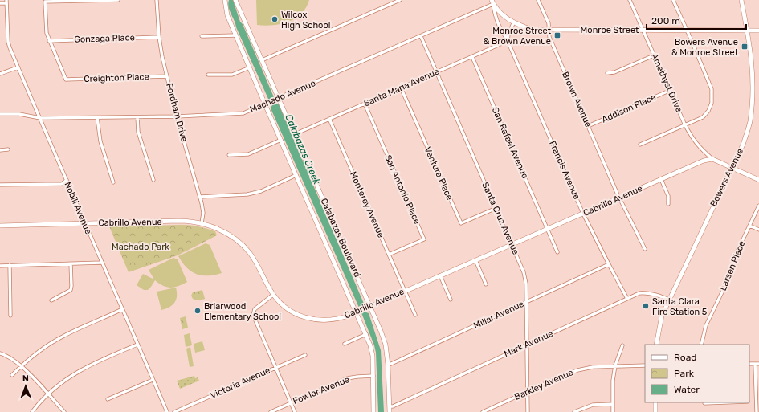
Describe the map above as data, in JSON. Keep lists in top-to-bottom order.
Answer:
{
  "streets": {
    "street": [
      "Monroe Street",
      "Gonzaga Place",
      "Creighton Place",
      "Amethyst Drive",
      "Santa Maria Avenue",
      "Machado Avenue",
      "Brown Avenue",
      "Addison Place",
      "Fordham Drive",
      "San Rafael Avenue",
      "Francis Avenue",
      "Ventura Place",
      "Bowers Avenue",
      "San Antonio Place",
      "Cabrillo Avenue",
      "Monterey Avenue",
      "Nobili Avenue",
      "Santa Cruz Avenue",
      "Calabazas Boulevard",
      "Larsen Place",
      "Millar Avenue",
      "Mark Avenue",
      "Victoria Avenue",
      "Barkley Avenue",
      "Fowler Avenue"
    ]
  },
  "crossings": [
    ["Monroe Street", "Amethyst Drive"],
    ["Monroe Street", "Machado Avenue"],
    ["Monroe Street", "Brown Avenue"],
    ["Monroe Street", "Francis Avenue"],
    ["Monroe Street", "Bowers Avenue"],
    ["Gonzaga Place", "Creighton Place"],
    ["Gonzaga Place", "Fordham Drive"],
    ["Creighton Place", "Fordham Drive"],
    ["Amethyst Drive", "Addison Place"],
    ["Amethyst Drive", "Cabrillo Avenue"],
    ["Santa Maria Avenue", "San Rafael Avenue"],
    ["Santa Maria Avenue", "Francis Avenue"],
    ["Santa Maria Avenue", "Ventura Place"],
    ["Santa Maria Avenue", "San Antonio Place"],
    ["Santa Maria Avenue", "Monterey Avenue"],
    ["Santa Maria Avenue", "Santa Cruz Avenue"],
    ["Santa Maria Avenue", "Calabazas Boulevard"],
    ["Machado Avenue", "Fordham Drive"],
    ["Machado Avenue", "Francis Avenue"],
    ["Machado Avenue", "Nobili Avenue"],
    ["Machado Avenue", "Santa Cruz Avenue"],
    ["Machado Avenue", "Calabazas Boulevard"],
    ["Brown Avenue", "Addison Place"],
    ["Brown Avenue", "Cabrillo Avenue"],
    ["Fordham Drive", "Cabrillo Avenue"],
    ["San Rafael Avenue", "Cabrillo Avenue"],
    ["Francis Avenue", "Cabrillo Avenue"],
    ["Francis Avenue", "Millar Avenue"],
    ["Francis Avenue", "Mark Avenue"],
    ["Ventura Place", "Santa Cruz Avenue"],
    ["Bowers Avenue", "Mark Avenue"],
    ["San Antonio Place", "Monterey Avenue"],
    ["Cabrillo Avenue", "Monterey Avenue"],
    ["Cabrillo Avenue", "Nobili Avenue"],
    ["Cabrillo Avenue", "Santa Cruz Avenue"],
    ["Cabrillo Avenue", "Calabazas Boulevard"],
    ["Santa Cruz Avenue", "Millar Avenue"],
    ["Santa Cruz Avenue", "Mark Avenue"],
    ["Santa Cruz Avenue", "Barkley Avenue"],
    ["Calabazas Boulevard", "Millar Avenue"],
    ["Calabazas Boulevard", "Mark Avenue"],
    ["Calabazas Boulevard", "Fowler Avenue"]
  ],
  "water": ["Calabazas Creek"],
  "parks": ["Machado Park"],
  "places": {
    "other": ["Wilcox High School", "Santa Clara Fire Station 5", "Briarwood Elementary School"],
    "transit": ["Monroe Street & Brown Avenue", "Bowers Avenue & Monroe Street"]
  },
  "legend": ["Road", "Park", "Water"],
  "scale_bar": "200 m",
  "north": "top"
}
